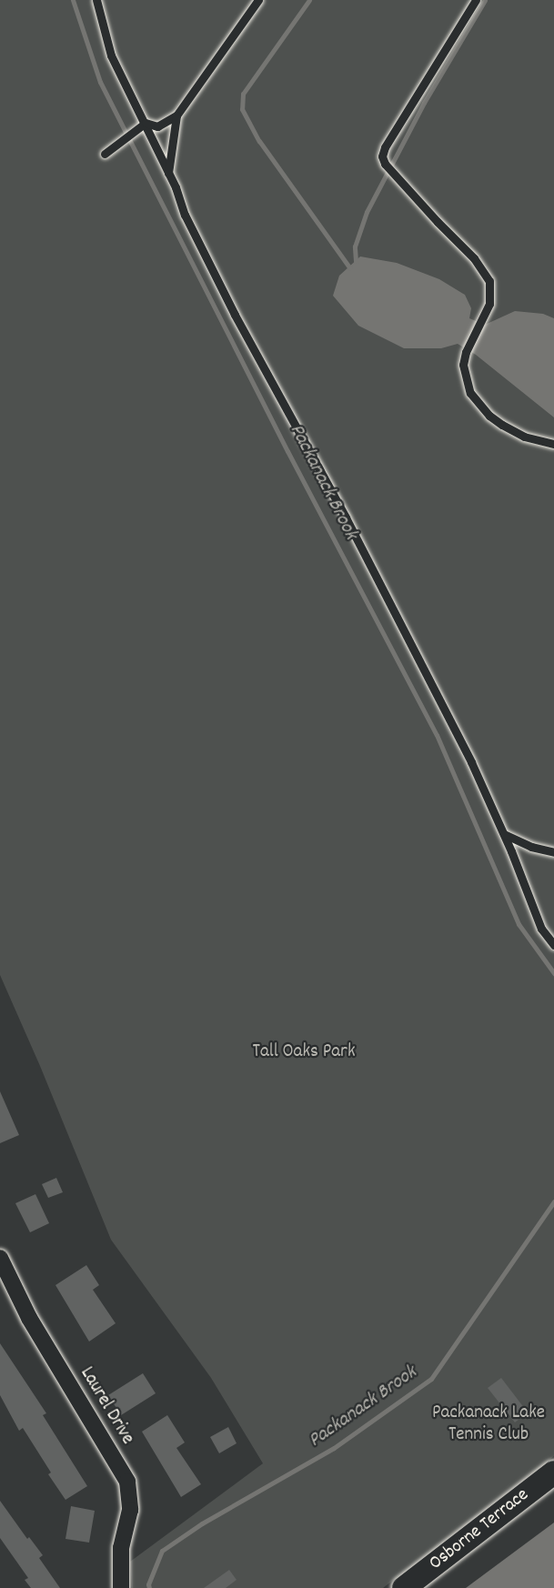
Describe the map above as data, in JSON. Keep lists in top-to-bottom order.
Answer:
{
  "streets": {
    "street": ["Laurel Drive", "Osborne Terrace"]
  },
  "water": ["Packanack Brook"],
  "parks": ["Tall Oaks Park", "Packanack Lake Tennis Club"]
}
